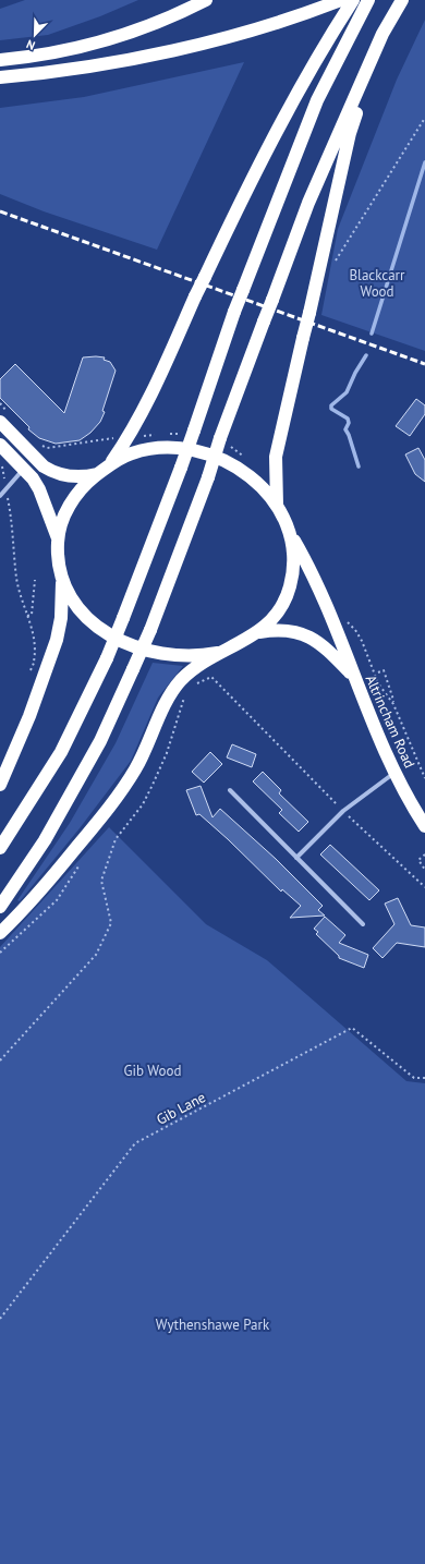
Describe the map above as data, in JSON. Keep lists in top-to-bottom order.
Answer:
{
  "streets": {
    "highway": ["Altrincham Road"],
    "path": ["Gib Lane"]
  },
  "parks": ["Blackcarr Wood", "Gib Wood", "Wythenshawe Park"],
  "north": "bottom left"
}
